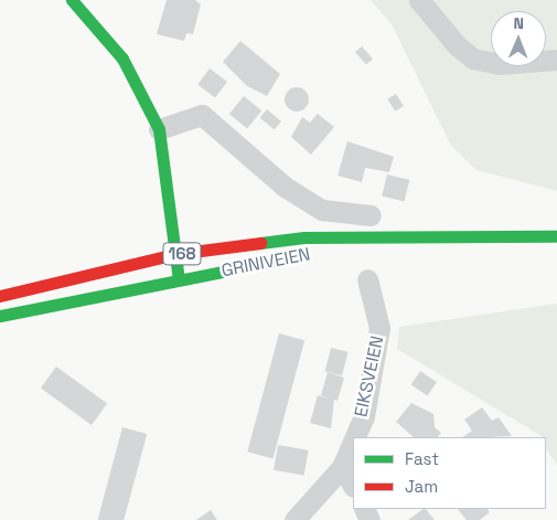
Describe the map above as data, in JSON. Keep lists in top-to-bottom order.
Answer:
{
  "streets": {
    "main road": ["168", "GRINIVEIEN"],
    "street": ["EIKSVEIEN"]
  },
  "legend": ["Fast", "Jam"],
  "north": "top"
}
